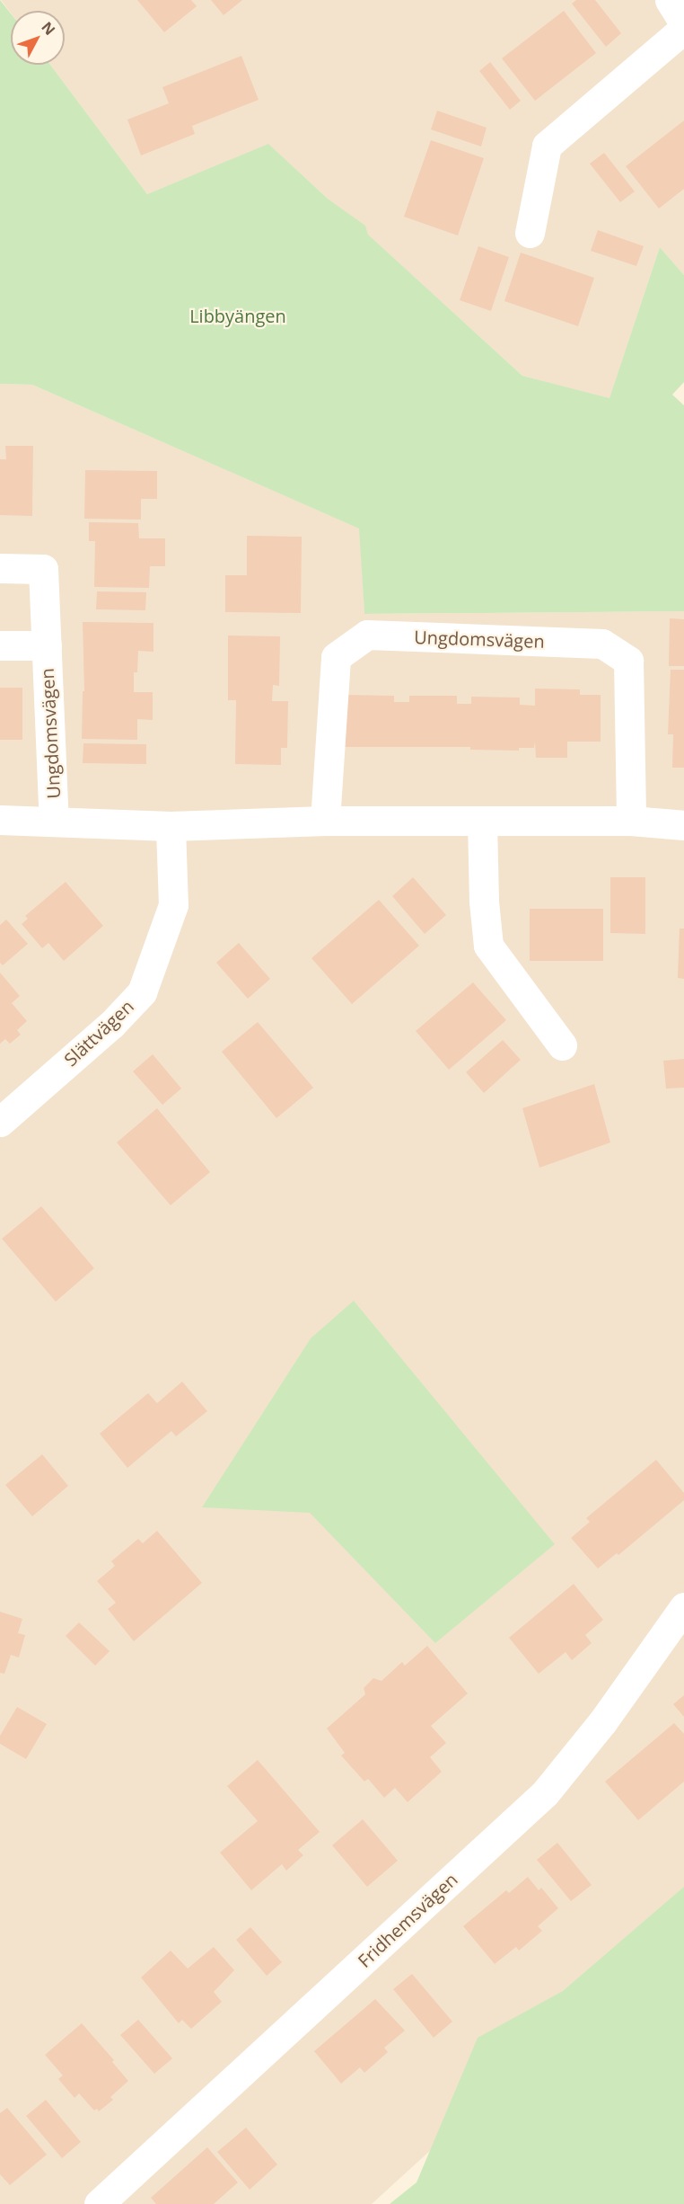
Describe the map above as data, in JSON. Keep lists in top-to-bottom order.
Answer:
{
  "streets": {
    "street": ["Ungdomsvägen", "Slättvägen", "Fridhemsvägen"]
  },
  "crossings": [
    ["Ungdomsvägen", "Slättvägen"]
  ],
  "parks": ["Libbyängen"],
  "north": "top right"
}
